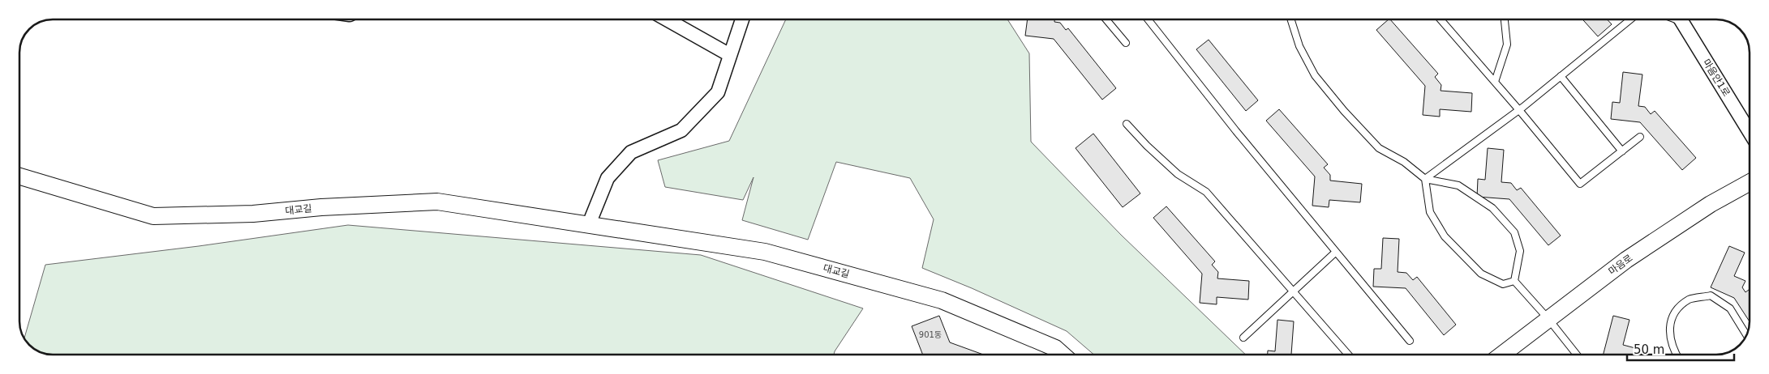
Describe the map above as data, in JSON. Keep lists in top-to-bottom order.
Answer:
{
  "streets": {
    "street": ["마음안1로", "대교길", "마음로"]
  },
  "house_numbers": ["901동"],
  "scale_bar": "50 m"
}
